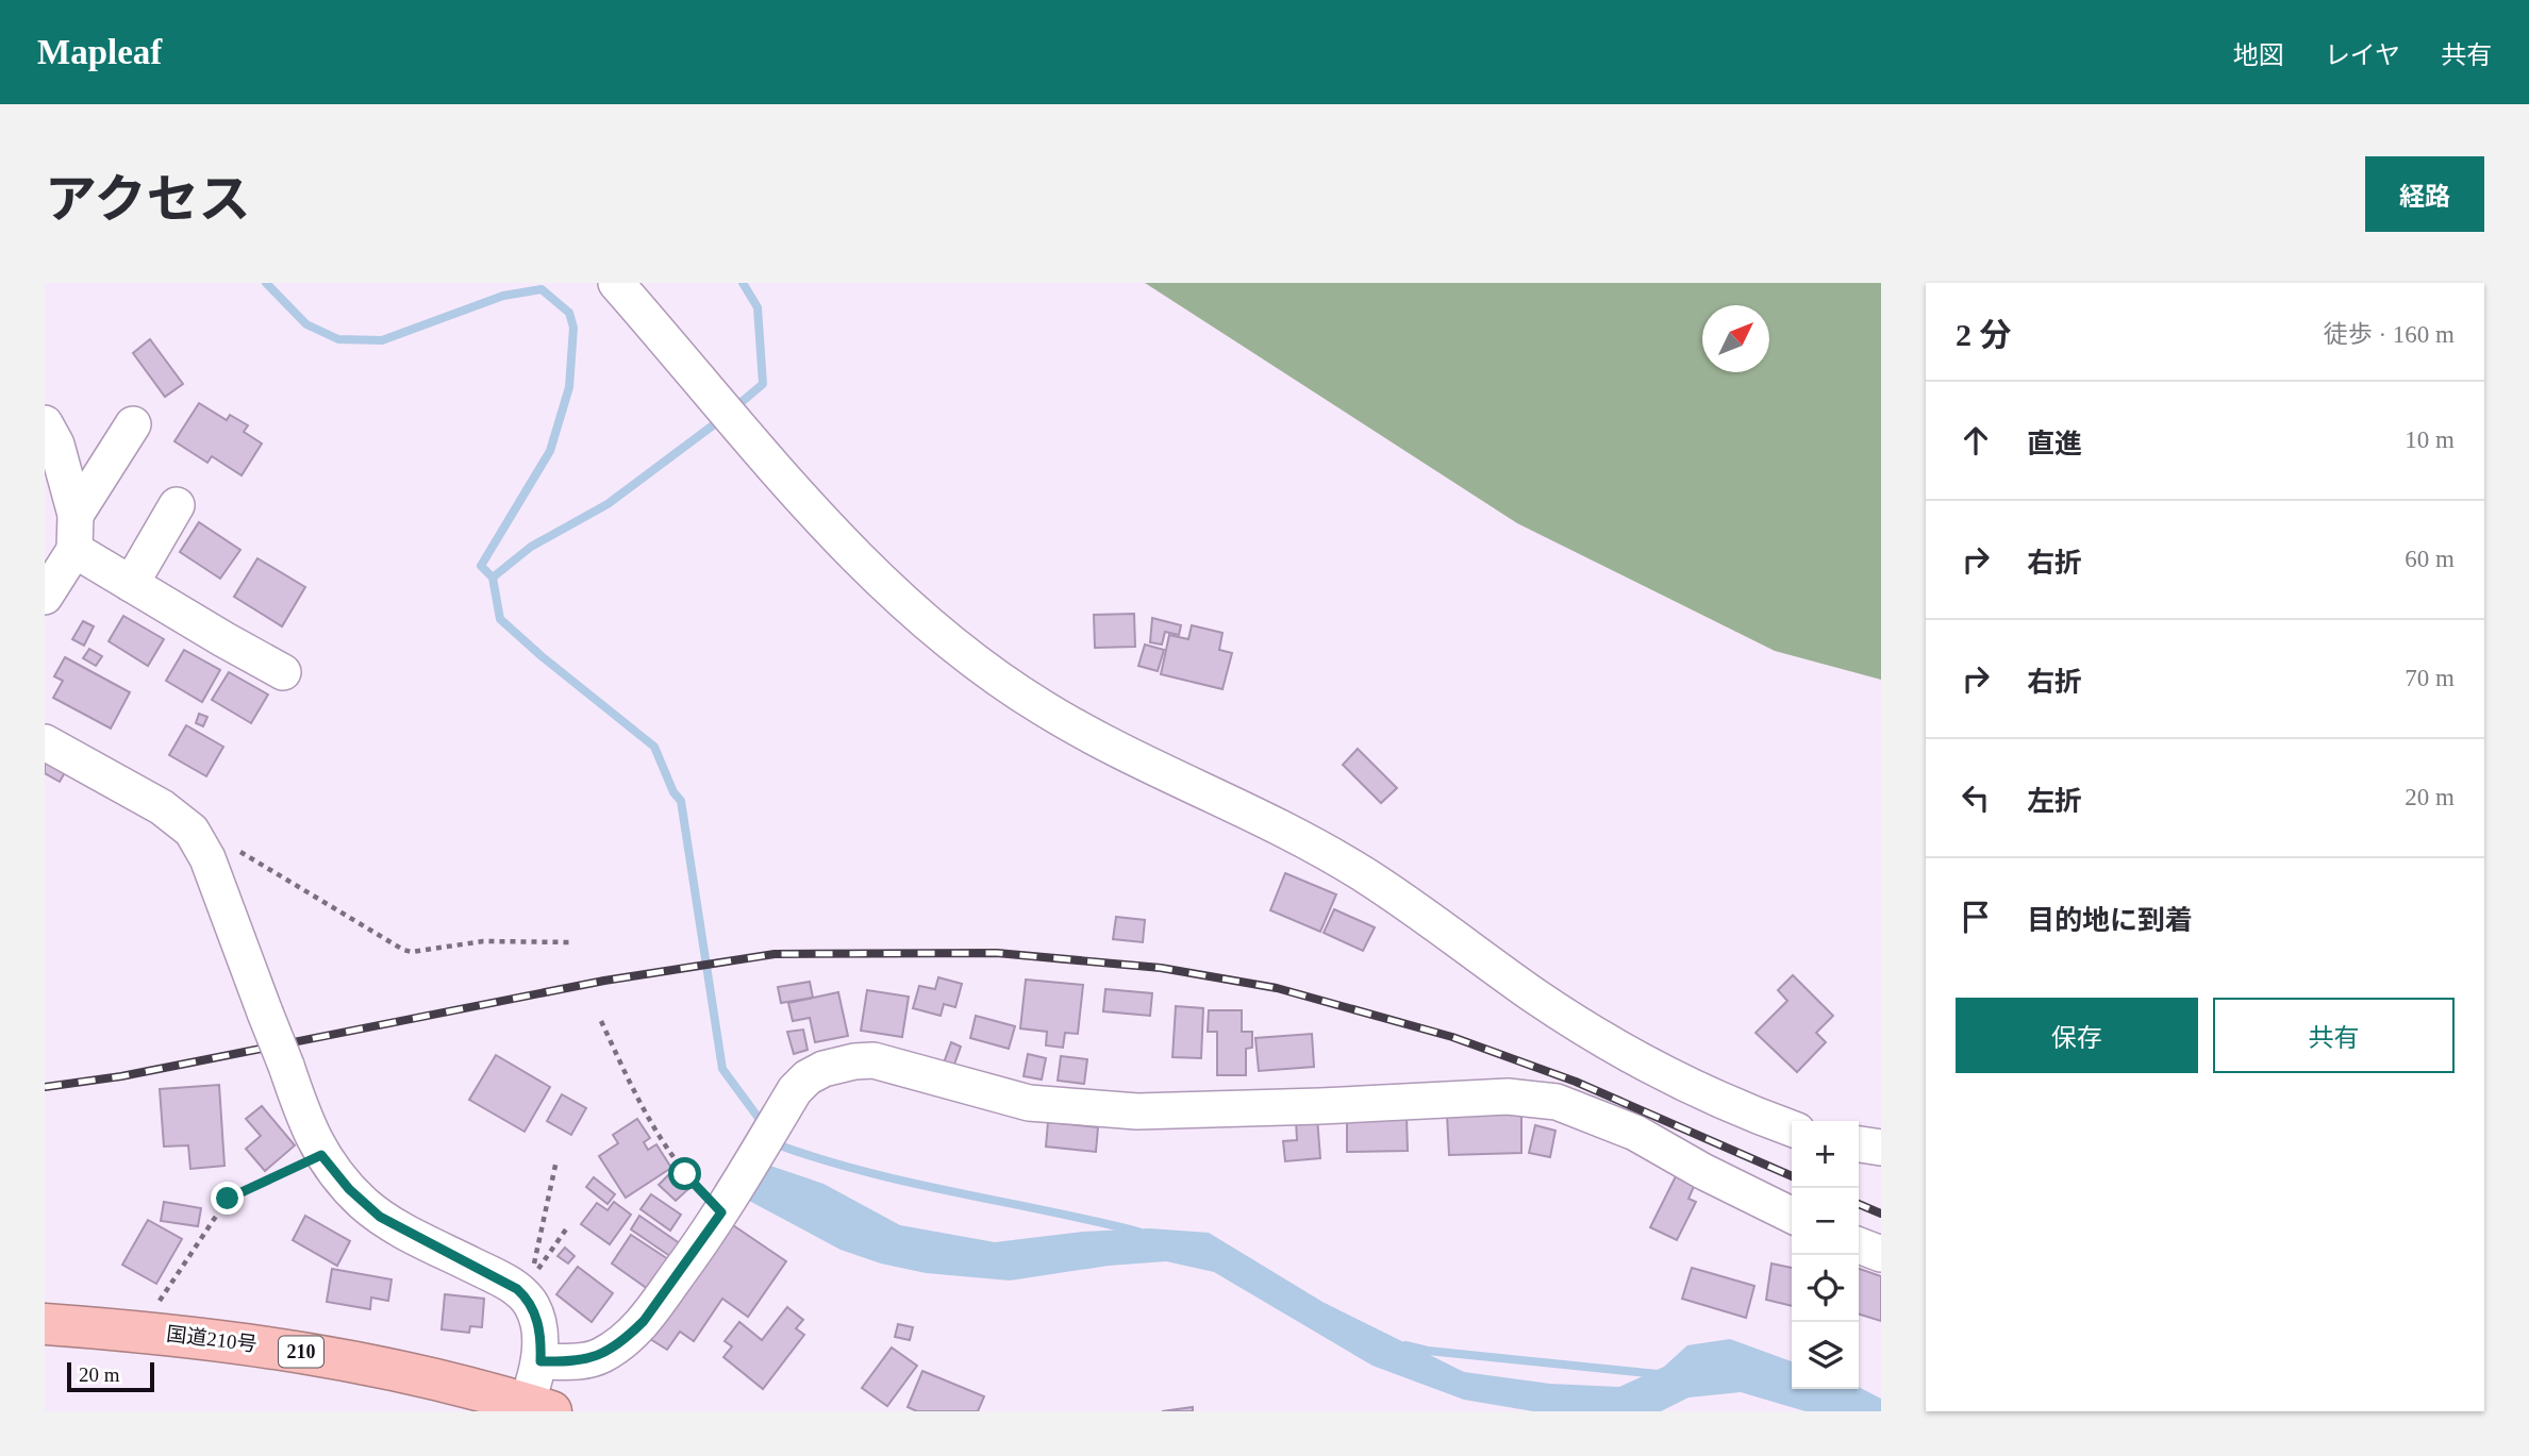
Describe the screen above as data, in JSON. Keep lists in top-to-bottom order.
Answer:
{
  "streets": {
    "highway": ["国道210号", "210"]
  },
  "scale_bar": "20 m",
  "north": "top right",
  "page": {
    "header": "Mapleaf",
    "nav": ["地図", "レイヤ", "共有"],
    "title": "アクセス",
    "buttons": [
      "経路",
      ["保存", "共有"]
    ],
    "heading": ["2 分", "徒歩 · 160 m"],
    "list": [
      ["直進", "10 m"],
      ["右折", "60 m"],
      ["右折", "70 m"],
      ["左折", "20 m"],
      "目的地に到着"
    ],
    "map_buttons": ["+", "−"],
    "scale": "20 m"
  }
}
